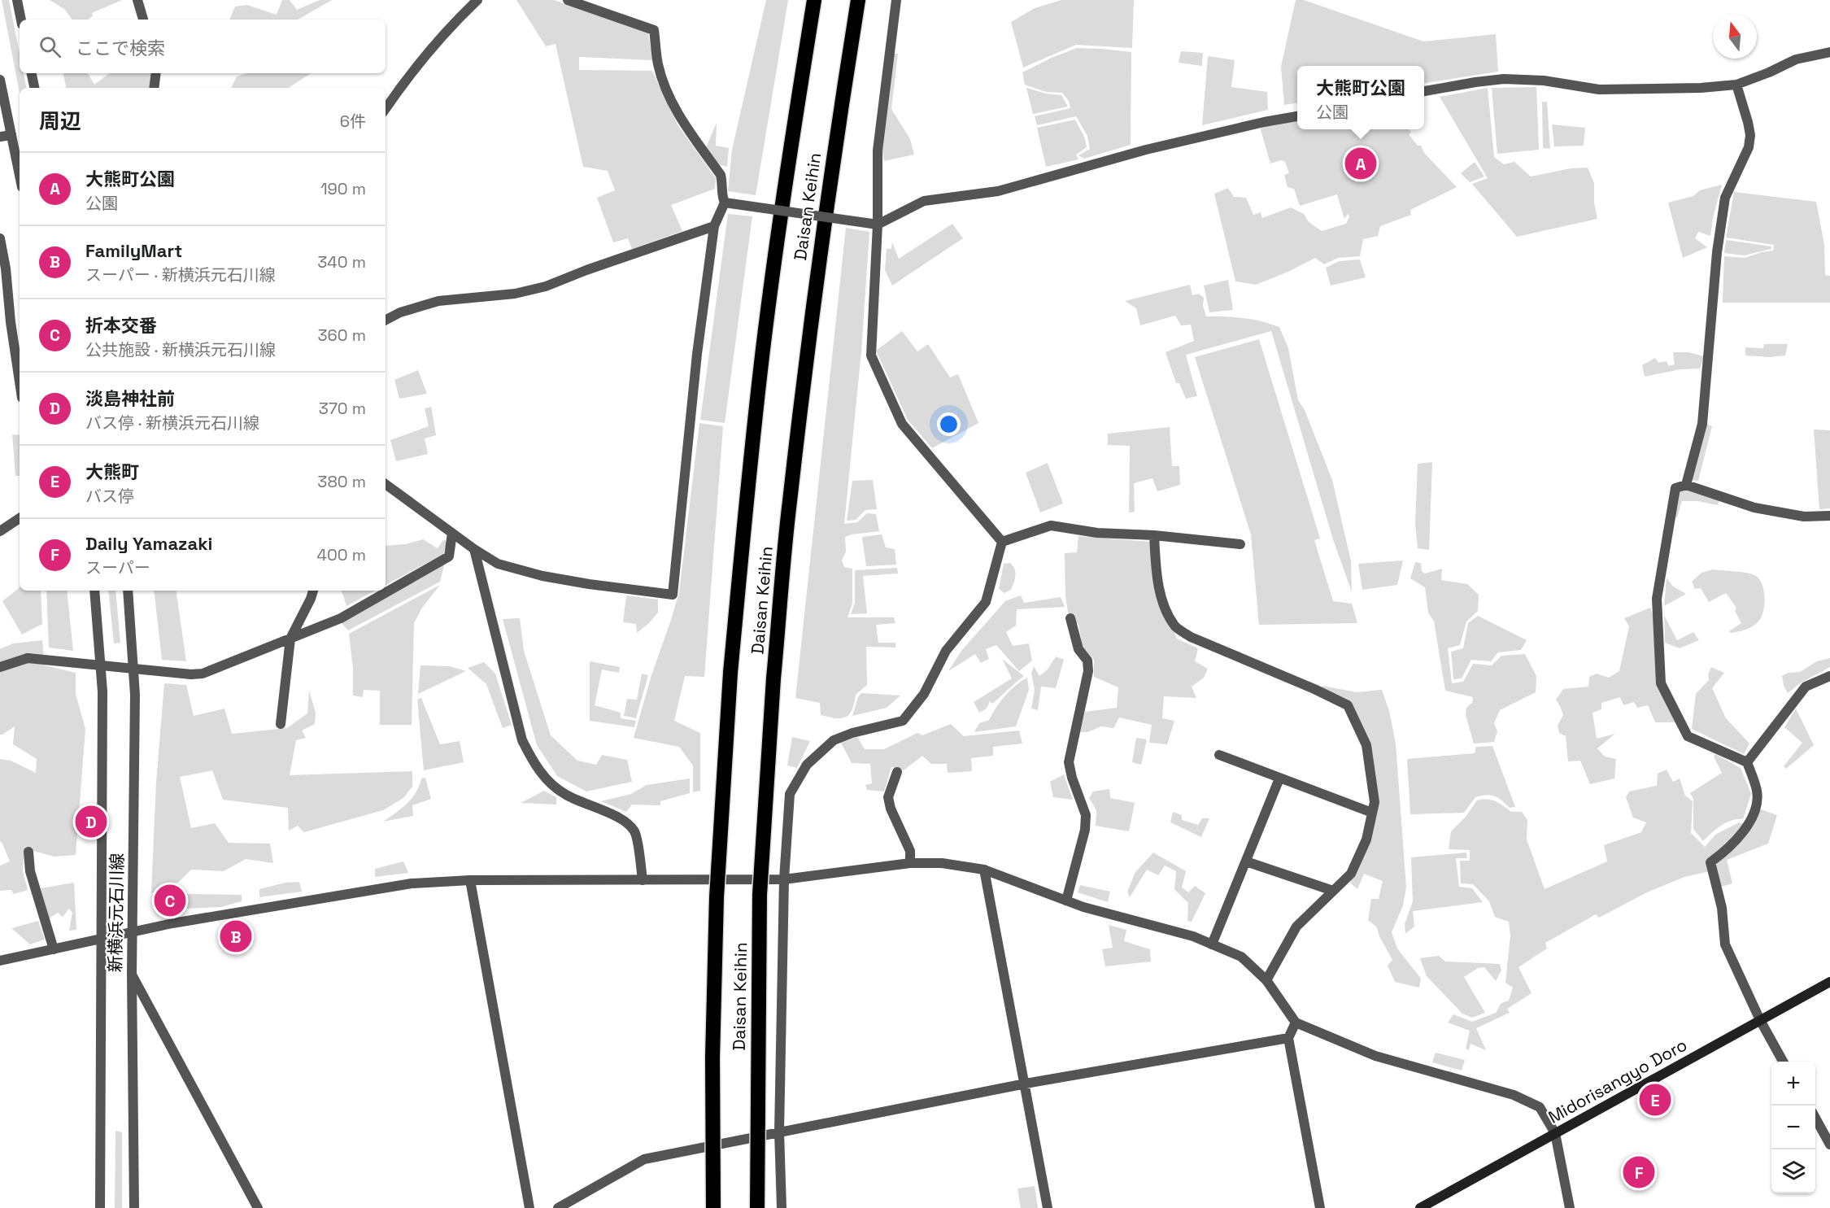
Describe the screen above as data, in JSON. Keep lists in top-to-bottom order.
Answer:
{
  "streets": {
    "highway": ["Daisan Keihin"],
    "main road": ["Midorisangyo Doro"],
    "street": ["新横浜元石川線"]
  },
  "north": "top",
  "page": {
    "search": "ここで検索",
    "popup": ["大熊町公園", "公園"],
    "heading": ["周辺", "6件"],
    "pins": [
      "A",
      "D",
      "C",
      "B",
      "E",
      "F"
    ],
    "list": [
      {
        "mark": "A",
        "name": "大熊町公園",
        "note": "公園",
        "value": "190 m"
      },
      {
        "mark": "B",
        "name": "FamilyMart",
        "note": "スーパー · 新横浜元石川線",
        "value": "340 m"
      },
      {
        "mark": "C",
        "name": "折本交番",
        "note": "公共施設 · 新横浜元石川線",
        "value": "360 m"
      },
      {
        "mark": "D",
        "name": "淡島神社前",
        "note": "バス停 · 新横浜元石川線",
        "value": "370 m"
      },
      {
        "mark": "E",
        "name": "大熊町",
        "note": "バス停",
        "value": "380 m"
      },
      {
        "mark": "F",
        "name": "Daily Yamazaki",
        "note": "スーパー",
        "value": "400 m"
      }
    ],
    "map_buttons": ["+", "−"]
  }
}
